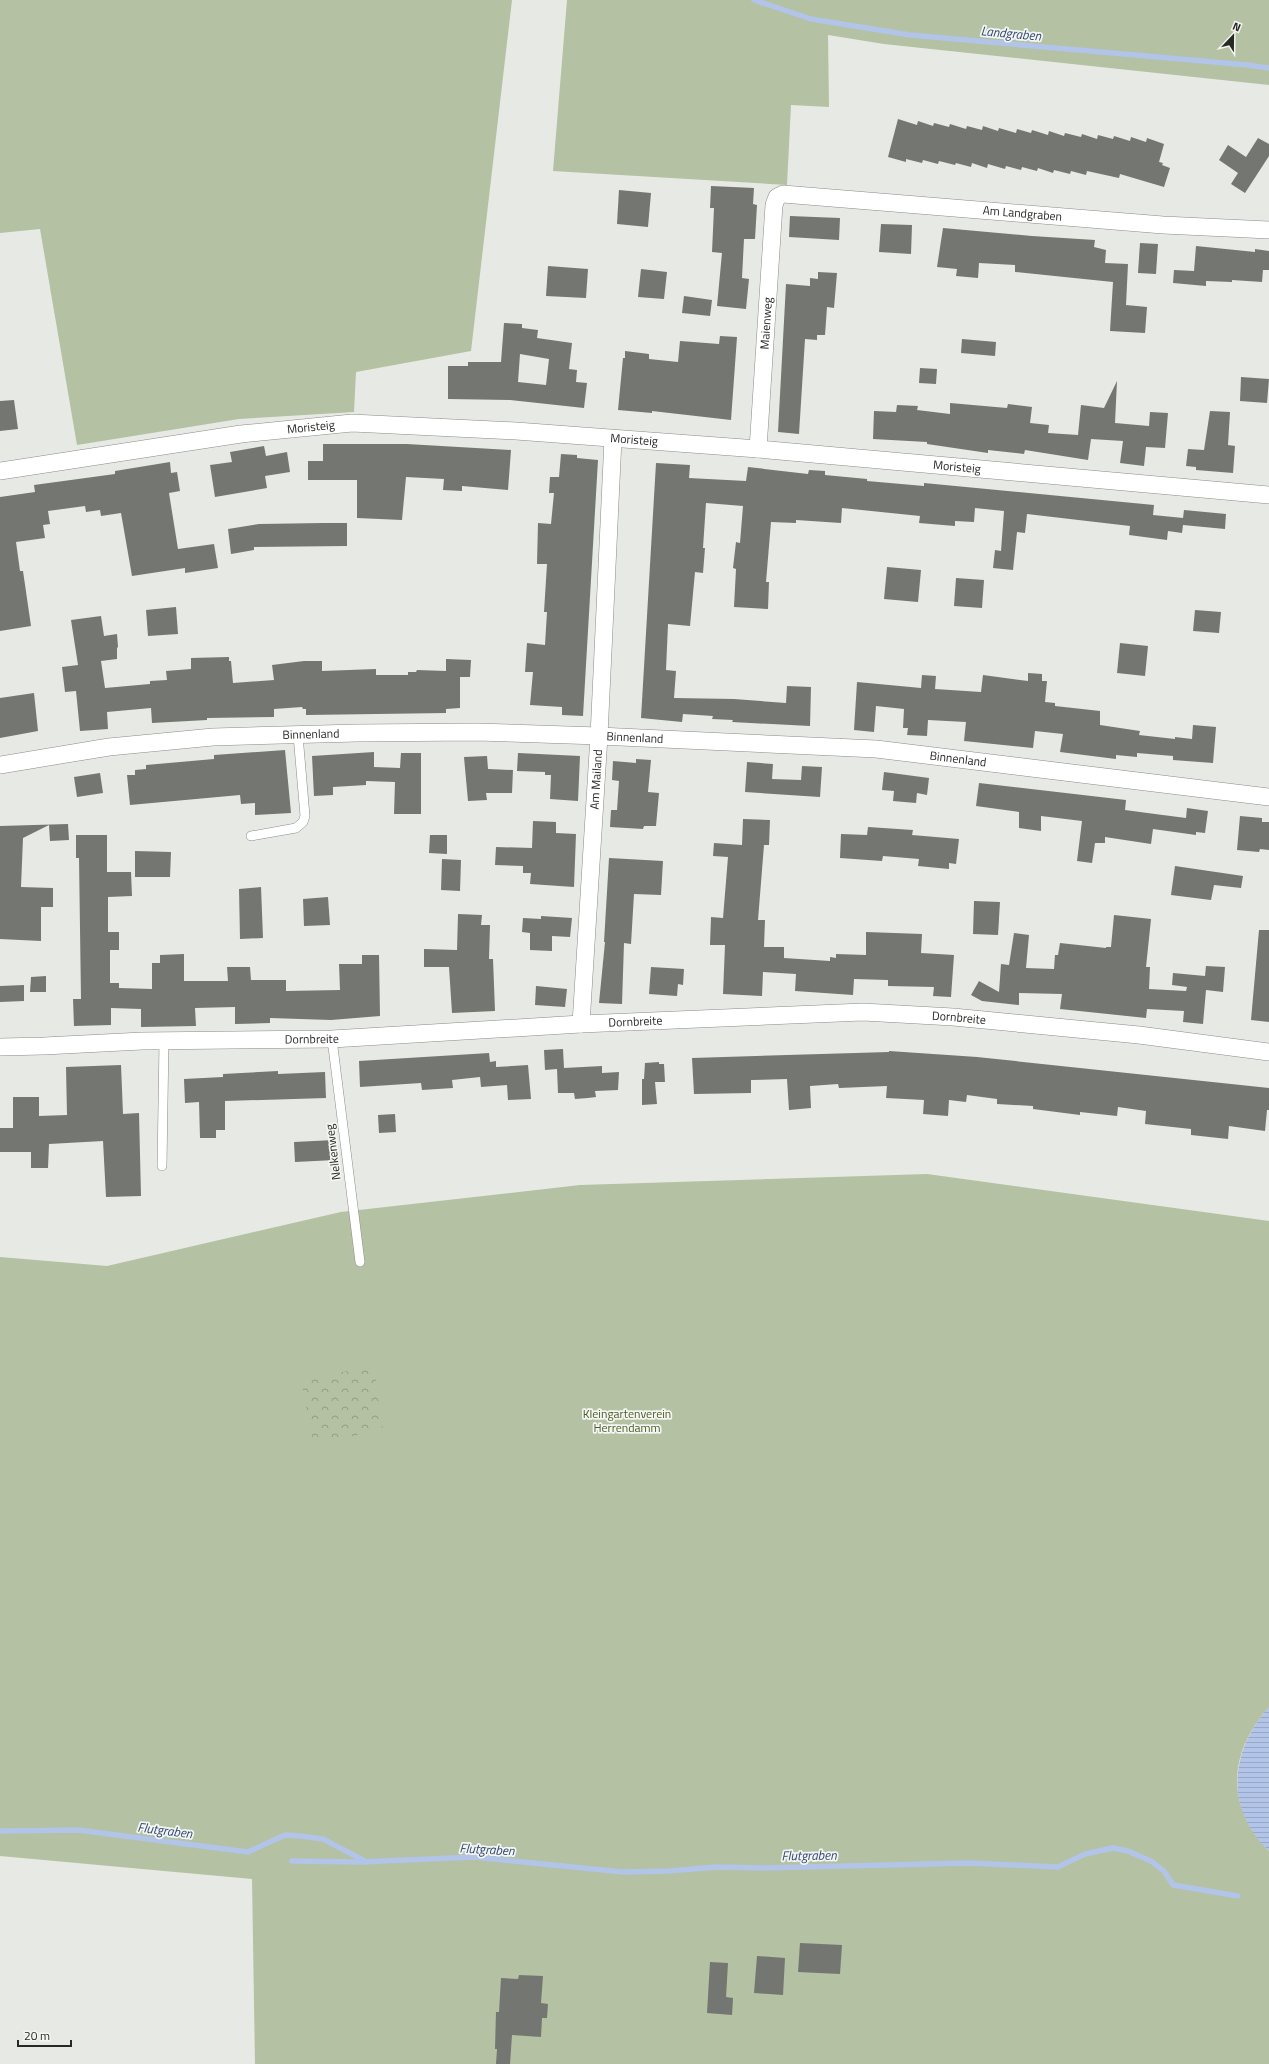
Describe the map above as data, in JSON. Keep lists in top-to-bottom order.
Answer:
{
  "streets": {
    "street": [
      "Am Landgraben",
      "Maienweg",
      "Moristeig",
      "Binnenland",
      "Am Mailand",
      "Dornbreite"
    ],
    "lane": ["Nelkenweg"]
  },
  "crossings": [
    ["Am Landgraben", "Maienweg"],
    ["Maienweg", "Moristeig"],
    ["Moristeig", "Am Mailand"],
    ["Binnenland", "Am Mailand"],
    ["Am Mailand", "Dornbreite"],
    ["Dornbreite", "Nelkenweg"]
  ],
  "water": ["Landgraben", "Flutgraben"],
  "parks": ["Kleingartenverein Herrendamm"],
  "scale_bar": "20 m",
  "north": "top"
}
